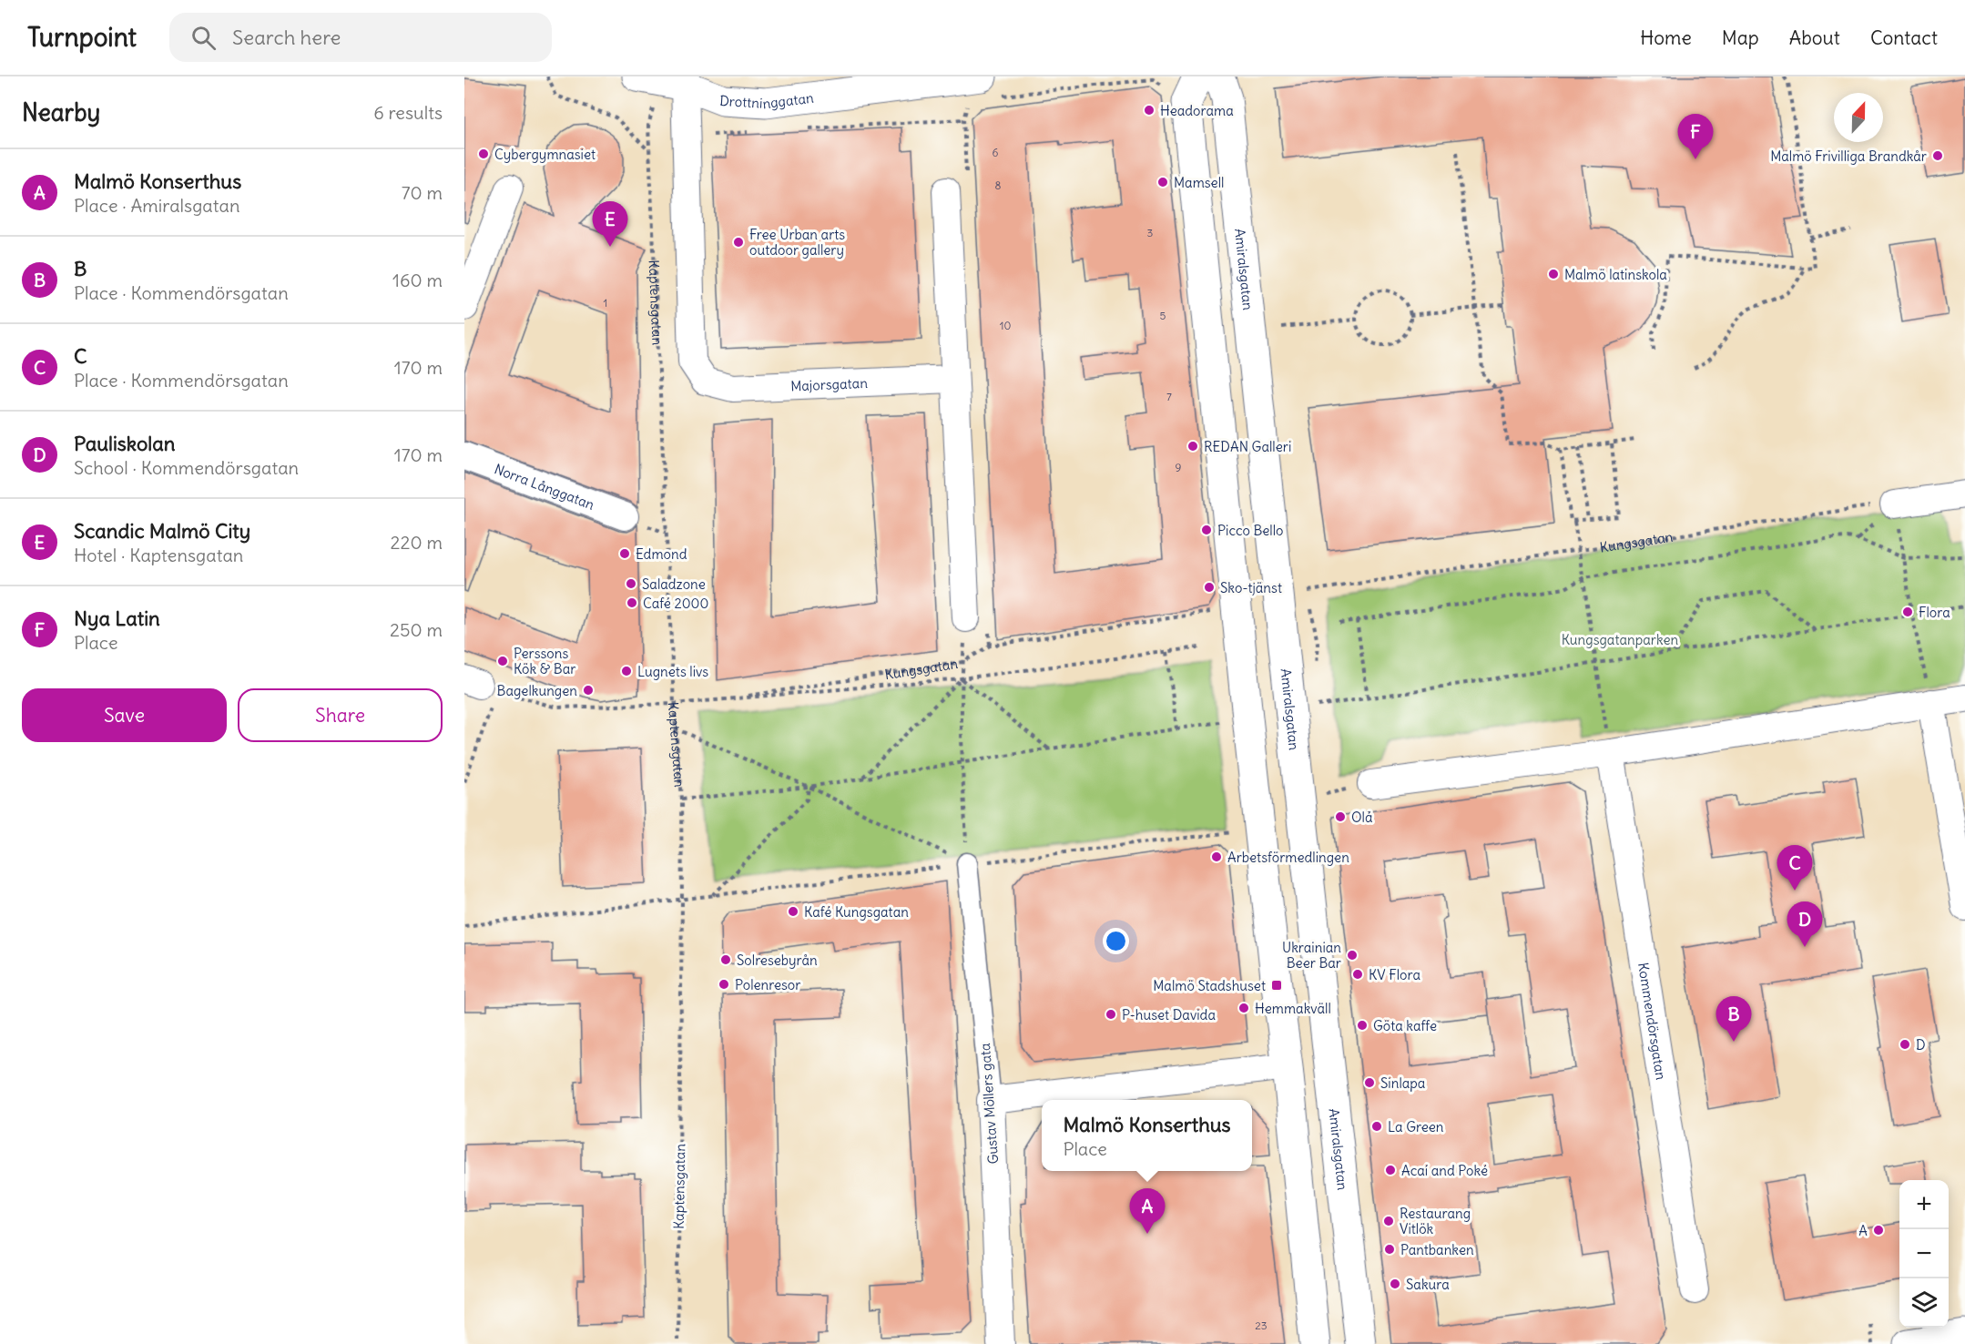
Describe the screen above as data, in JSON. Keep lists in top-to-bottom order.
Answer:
{
  "streets": {
    "main road": ["Drottninggatan", "Amiralsgatan"],
    "street": [
      "Majorsgatan",
      "Norra Långgatan",
      "Kommendörsgatan",
      "Gustav Möllers gata"
    ],
    "path": ["Kaptensgatan", "Kungsgatan"]
  },
  "crossings": [
    ["Drottninggatan", "Kaptensgatan"],
    ["Drottninggatan", "Majorsgatan"],
    ["Kaptensgatan", "Majorsgatan"]
  ],
  "parks": ["Kungsgatanparken"],
  "places": {
    "other": [
      "Headorama",
      "Cybergymnasiet",
      "Malmö Frivilliga Brandkår",
      "Mamsell",
      "Free Urban arts outdoor gallery",
      "Malmö latinskola",
      "REDAN Galleri",
      "Picco Bello",
      "Edmond",
      "Saladzone",
      "Sko-tjänst",
      "Café 2000",
      "Flora",
      "Perssons Kök & Bar",
      "Lugnets livs",
      "Bagelkungen",
      "Olá",
      "Arbetsförmedlingen",
      "Kafé Kungsgatan",
      "Ukrainian Beer Bar",
      "Solresebyrån",
      "KV Flora",
      "Polenresor",
      "Hemmakväll",
      "P-huset Davida",
      "Göta kaffe",
      "D",
      "Sinlapa",
      "La Green",
      "Acaí and Poké",
      "Restaurang Vitlök",
      "A",
      "Pantbanken",
      "Sakura"
    ],
    "transit": ["Malmö Stadshuset"]
  },
  "house_numbers": [
    "6",
    "8",
    "3",
    "1",
    "5",
    "10",
    "7",
    "9",
    "23"
  ],
  "north": "top",
  "page": {
    "header": "Turnpoint",
    "search": "Search here",
    "nav": [
      "Home",
      "Map",
      "About",
      "Contact"
    ],
    "heading": ["Nearby", "6 results"],
    "pins": [
      "F",
      "E",
      "C",
      "D",
      "B",
      "A"
    ],
    "list": [
      {
        "mark": "A",
        "name": "Malmö Konserthus",
        "note": "Place · Amiralsgatan",
        "value": "70 m"
      },
      {
        "mark": "B",
        "name": "B",
        "note": "Place · Kommendörsgatan",
        "value": "160 m"
      },
      {
        "mark": "C",
        "name": "C",
        "note": "Place · Kommendörsgatan",
        "value": "170 m"
      },
      {
        "mark": "D",
        "name": "Pauliskolan",
        "note": "School · Kommendörsgatan",
        "value": "170 m"
      },
      {
        "mark": "E",
        "name": "Scandic Malmö City",
        "note": "Hotel · Kaptensgatan",
        "value": "220 m"
      },
      {
        "mark": "F",
        "name": "Nya Latin",
        "note": "Place",
        "value": "250 m"
      }
    ],
    "buttons": ["Save", "Share"],
    "popup": ["Malmö Konserthus", "Place"],
    "map_buttons": ["+", "−"]
  }
}
